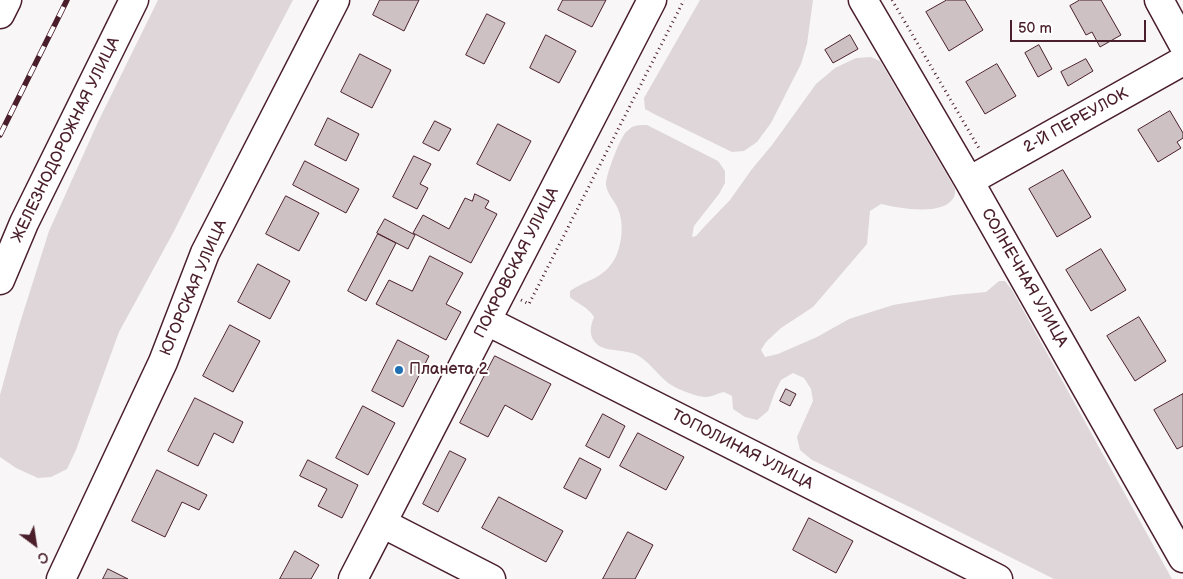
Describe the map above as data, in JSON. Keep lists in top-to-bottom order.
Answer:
{
  "streets": {
    "street": [
      "2-Й ПЕРЕУЛОК",
      "ЖЕЛЕЗНОДОРОЖНАЯ УЛИЦА",
      "ПОКРОВСКАЯ УЛИЦА",
      "СОЛНЕЧНАЯ УЛИЦА",
      "ЮГОРСКАЯ УЛИЦА",
      "ТОПОЛИНАЯ УЛИЦА"
    ]
  },
  "crossings": [
    ["2-Й ПЕРЕУЛОК", "СОЛНЕЧНАЯ УЛИЦА"],
    ["ПОКРОВСКАЯ УЛИЦА", "ТОПОЛИНАЯ УЛИЦА"]
  ],
  "places": ["Планета 2"],
  "scale_bar": "50 m",
  "north": "bottom right"
}
